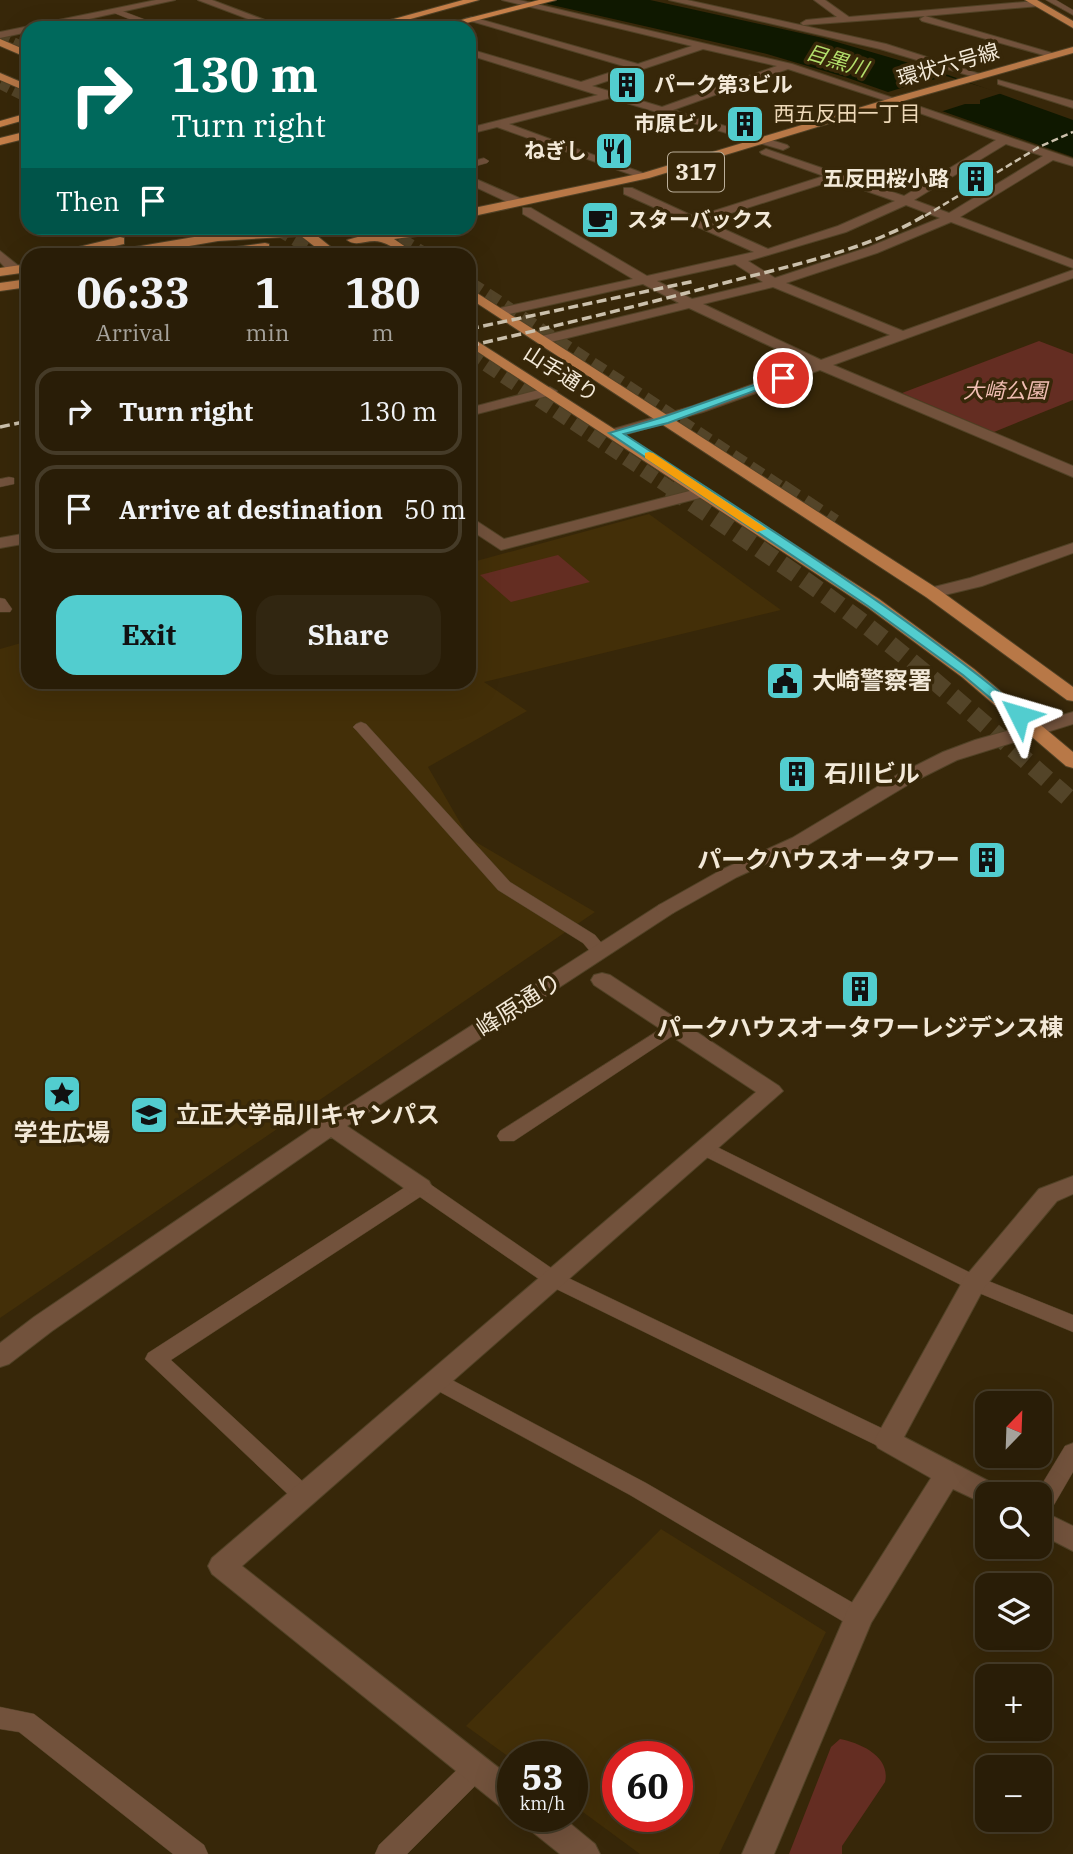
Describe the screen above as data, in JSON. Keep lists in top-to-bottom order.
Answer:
{
  "streets": {
    "main road": ["環状六号線", "317", "山手通り"],
    "street": ["峰原通り"]
  },
  "crossings": [
    ["山手通り", "峰原通り"]
  ],
  "districts": ["西五反田一丁目"],
  "water": ["目黒川"],
  "parks": ["大崎公園"],
  "places": {
    "building": [
      "パーク第3ビル",
      "市原ビル",
      "五反田桜小路",
      "石川ビル",
      "パークハウスオータワー",
      "パークハウスオータワーレジデンス棟"
    ],
    "restaurant": ["ねぎし"],
    "cafe": ["スターバックス"],
    "public building": ["大崎警察署"],
    "place": ["学生広場"],
    "school or university": ["立正大学品川キャンパス"]
  },
  "north": "top right",
  "page": {
    "turn": ["130 m", "Turn right"],
    "then": "Then",
    "eta": [
      "06:33",
      "Arrival",
      "1",
      "min",
      "180",
      "m"
    ],
    "list": [
      {
        "name": "Turn right",
        "value": "130 m"
      },
      {
        "name": "Arrive at destination",
        "value": "50 m"
      }
    ],
    "buttons": ["Exit", "Share"],
    "map_buttons": ["+", "−"],
    "speed": "53 km/h",
    "limit": "60"
  }
}
